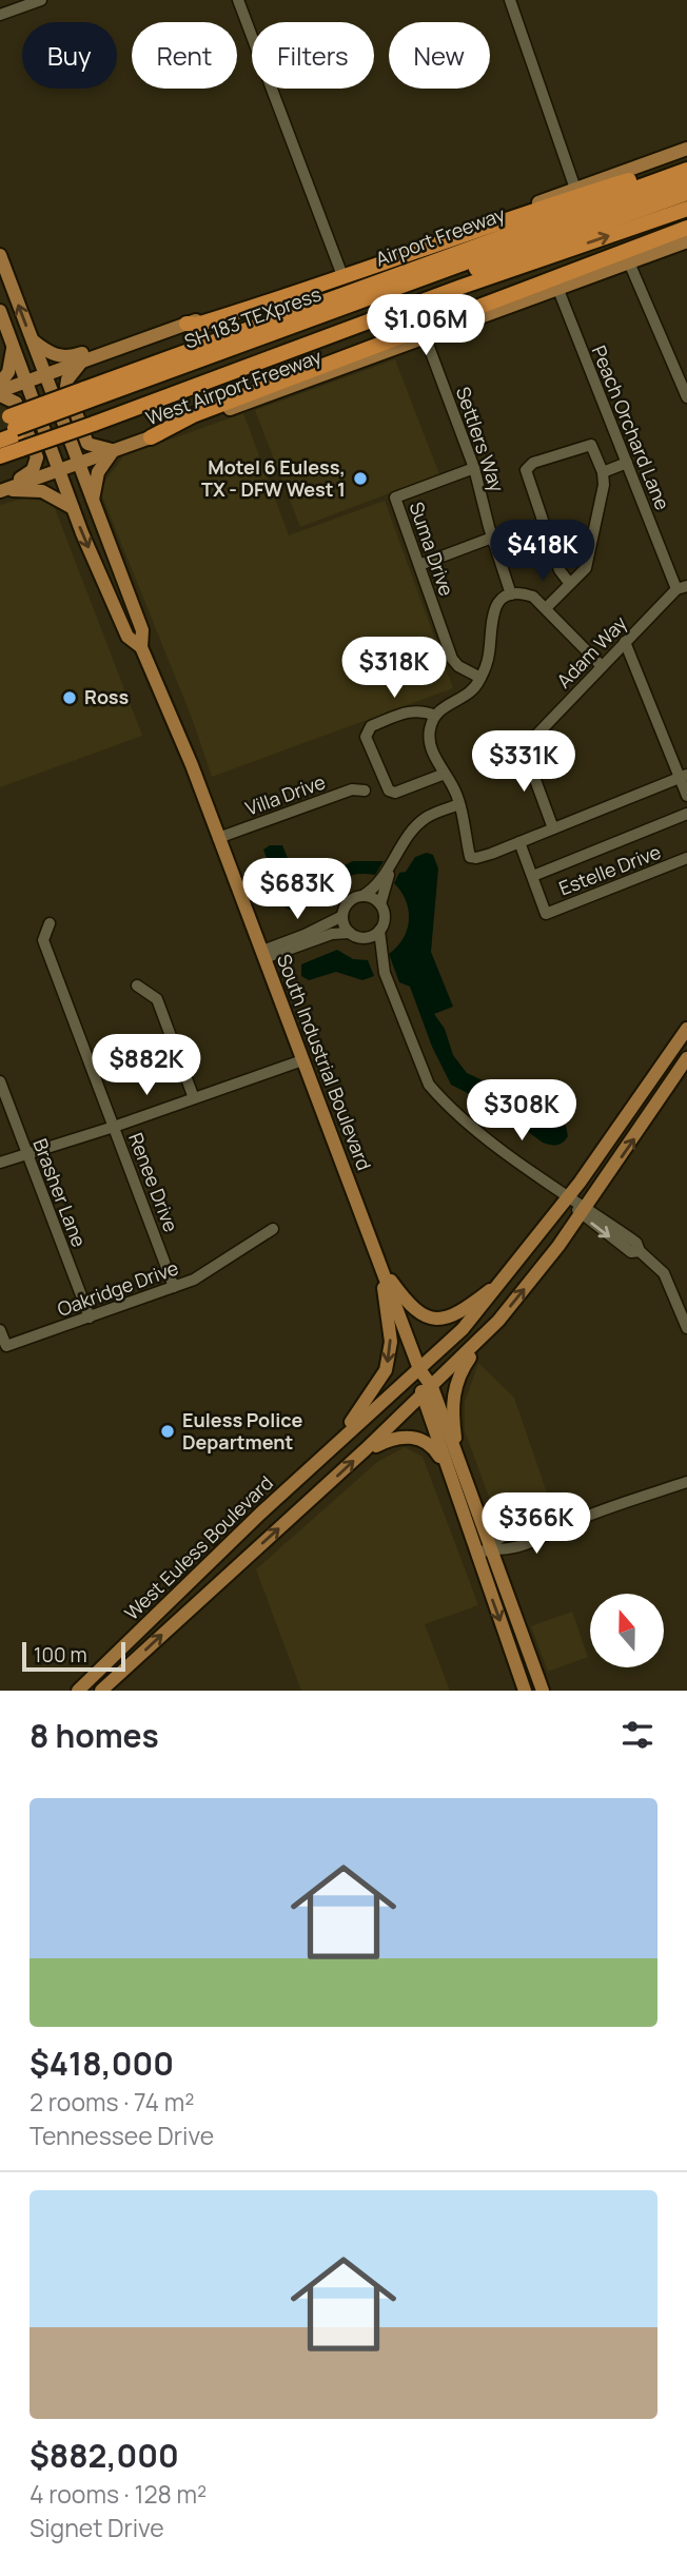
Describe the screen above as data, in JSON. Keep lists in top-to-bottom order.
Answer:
{
  "streets": {
    "highway": ["Airport Freeway", "SH 183 TEXpress"],
    "main road": ["West Airport Freeway", "South Industrial Boulevard", "West Euless Boulevard"],
    "street": [
      "Peach Orchard Lane",
      "Settlers Way",
      "Suma Drive",
      "Adam Way",
      "Villa Drive",
      "Estelle Drive",
      "Renee Drive",
      "Brasher Lane",
      "Oakridge Drive"
    ]
  },
  "crossings": [
    ["Airport Freeway", "SH 183 TEXpress"],
    ["West Airport Freeway", "Peach Orchard Lane"],
    ["West Airport Freeway", "Settlers Way"],
    ["West Airport Freeway", "South Industrial Boulevard"],
    ["Peach Orchard Lane", "Adam Way"],
    ["Settlers Way", "Suma Drive"],
    ["Villa Drive", "South Industrial Boulevard"],
    ["South Industrial Boulevard", "West Euless Boulevard"],
    ["Renee Drive", "Oakridge Drive"],
    ["Brasher Lane", "Oakridge Drive"]
  ],
  "places": ["Motel 6 Euless, TX - DFW West 1", "Ross", "Euless Police Department"],
  "scale_bar": "100 m",
  "north": "top",
  "page": {
    "chip": [
      "Buy",
      "Rent",
      "Filters",
      "New"
    ],
    "price": [
      "$1.06M",
      "$418K",
      "$318K",
      "$331K",
      "$683K",
      "$882K",
      "$308K",
      "$366K"
    ],
    "scale": "100 m",
    "heading": "8 homes",
    "list": [
      {
        "name": "$418,000",
        "note": "2 rooms · 74 m² · Tennessee Drive"
      },
      {
        "name": "$882,000",
        "note": "4 rooms · 128 m² · Signet Drive"
      }
    ]
  }
}
